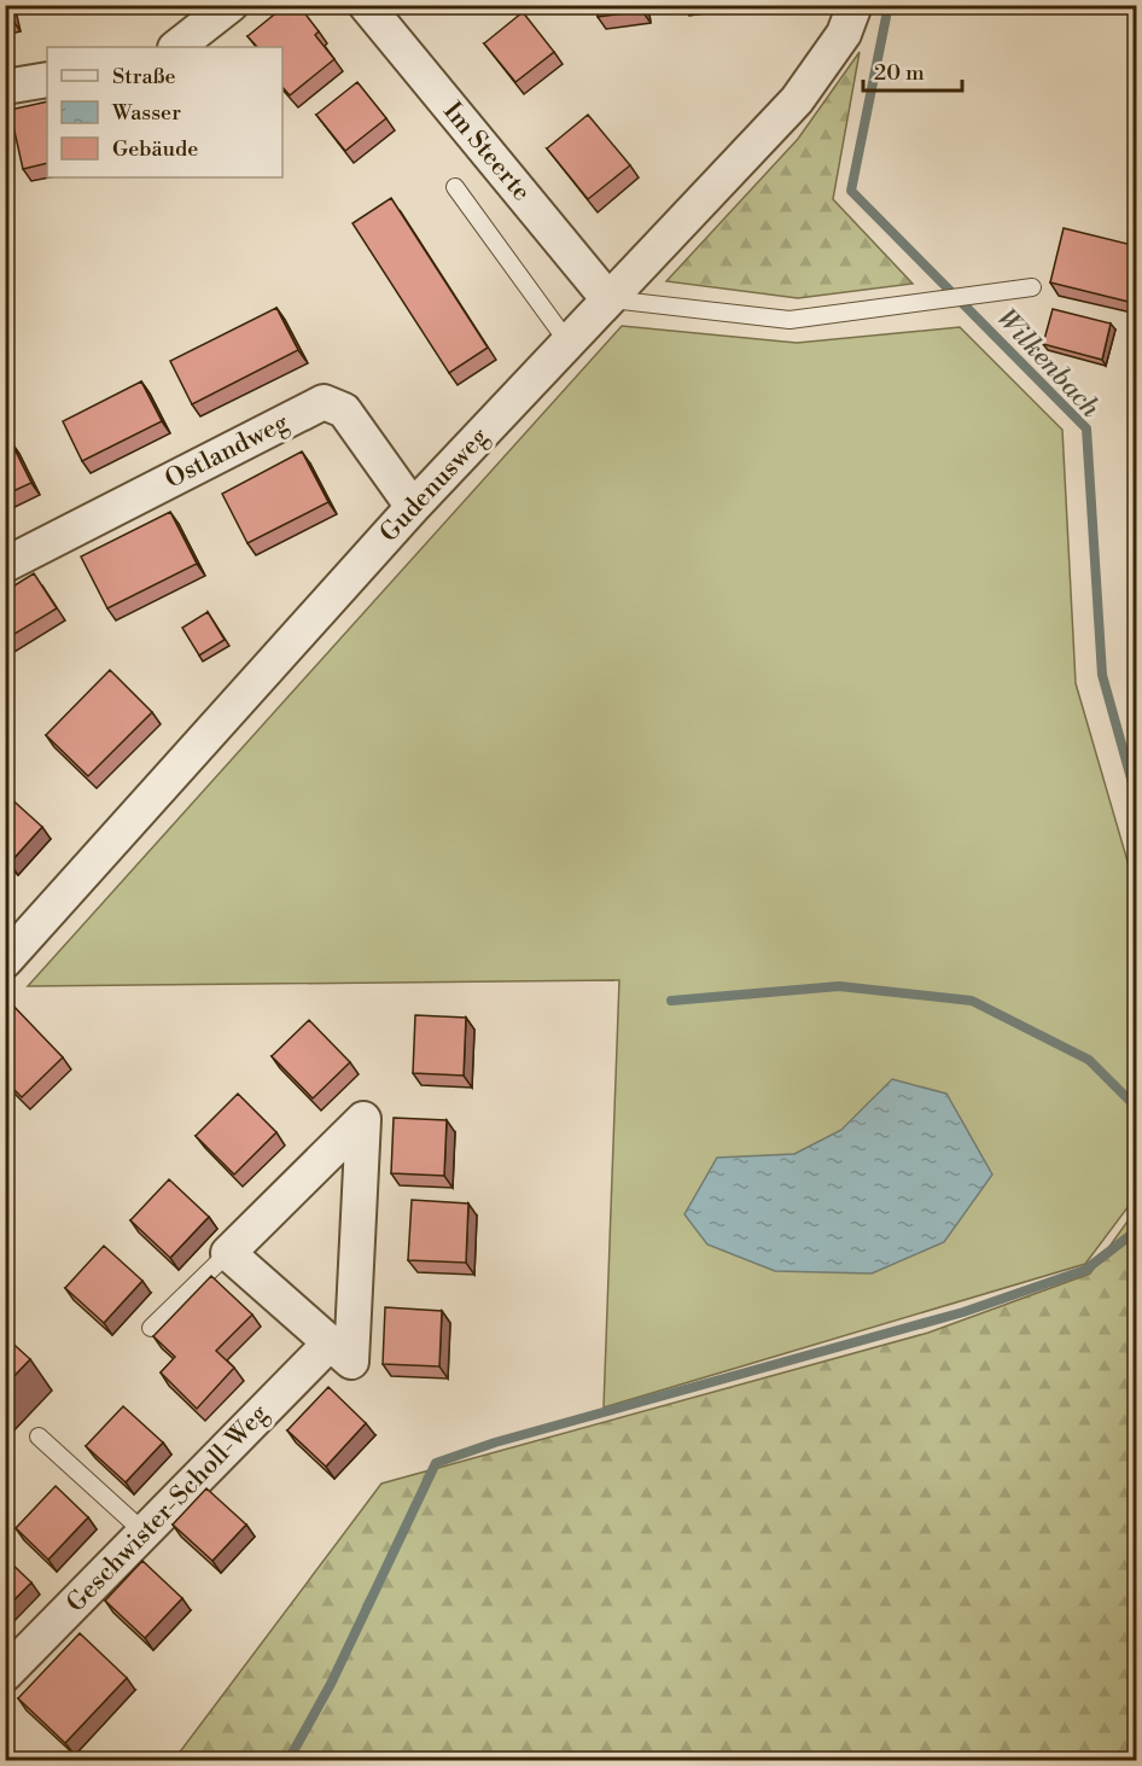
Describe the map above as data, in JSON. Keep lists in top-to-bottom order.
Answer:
{
  "streets": {
    "street": [
      "Im Steerte",
      "Ostlandweg",
      "Gudenusweg",
      "Geschwister-Scholl-Weg"
    ]
  },
  "crossings": [
    ["Im Steerte", "Gudenusweg"],
    ["Ostlandweg", "Gudenusweg"]
  ],
  "water": ["Wilkenbach"],
  "legend": ["Straße", "Wasser", "Gebäude"],
  "scale_bar": "20 m"
}
